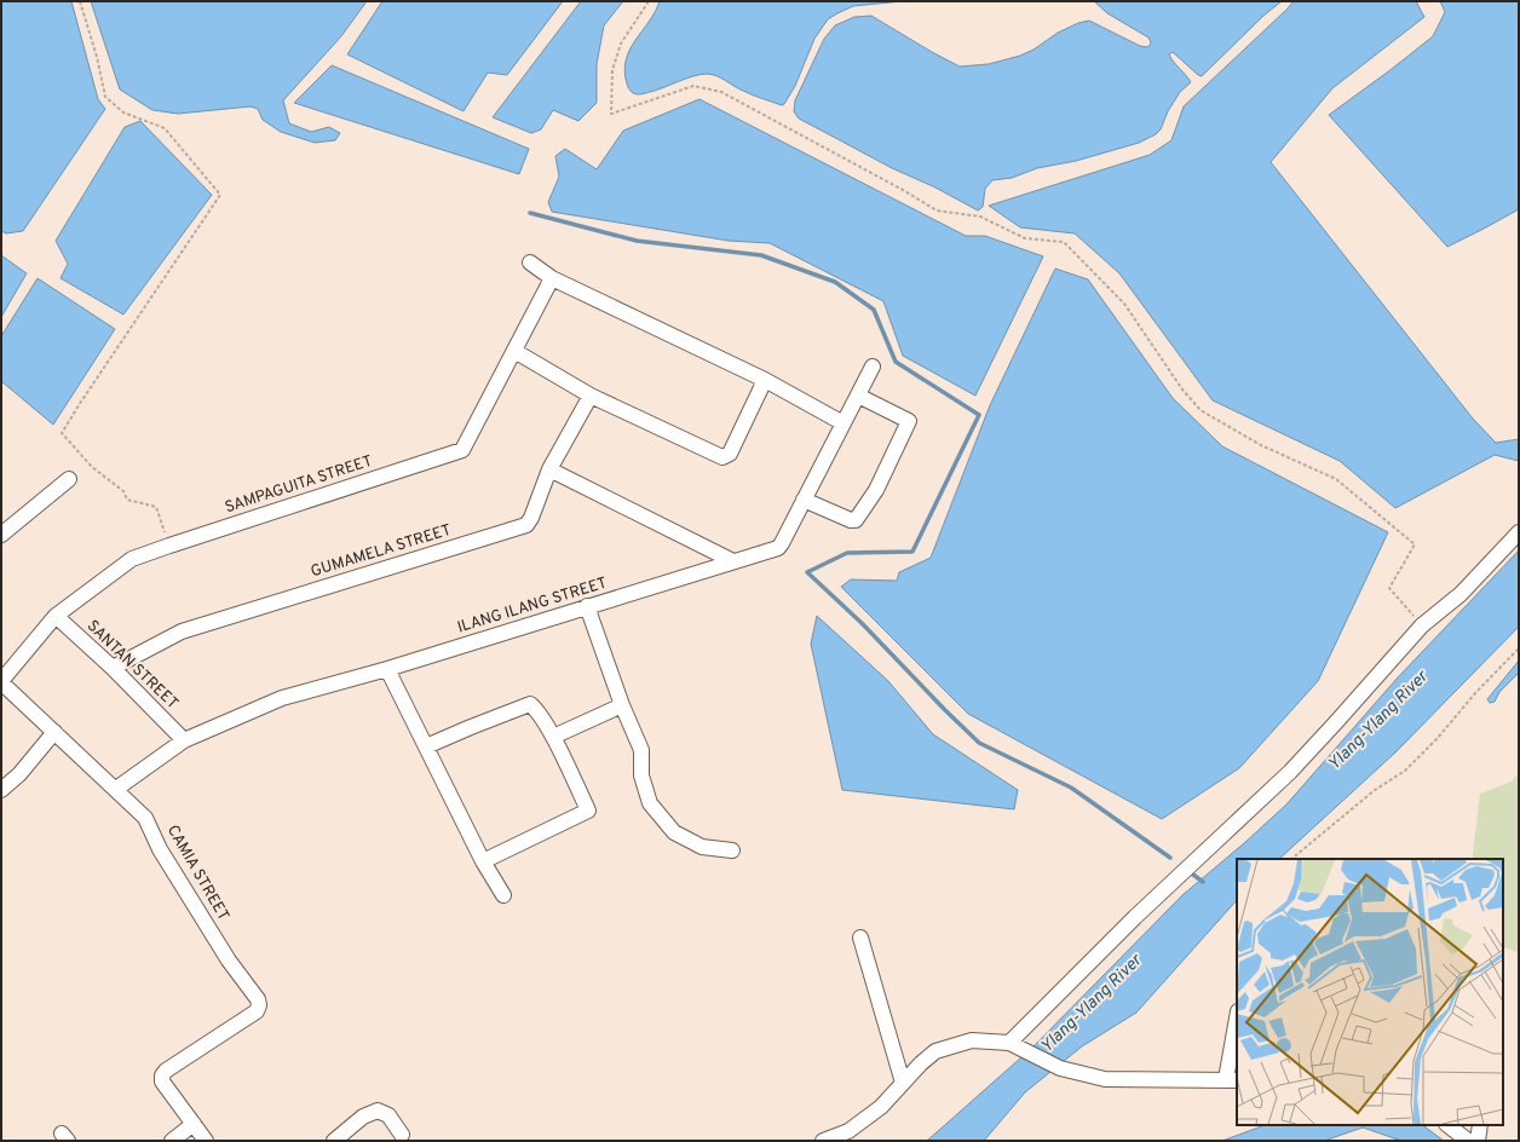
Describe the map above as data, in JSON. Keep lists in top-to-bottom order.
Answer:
{
  "streets": {
    "street": [
      "SAMPAGUITA STREET",
      "GUMAMELA STREET",
      "ILANG ILANG STREET",
      "SANTAN STREET",
      "CAMIA STREET"
    ]
  },
  "crossings": [
    ["SAMPAGUITA STREET", "SANTAN STREET"],
    ["SAMPAGUITA STREET", "CAMIA STREET"],
    ["GUMAMELA STREET", "SANTAN STREET"],
    ["ILANG ILANG STREET", "SANTAN STREET"],
    ["ILANG ILANG STREET", "CAMIA STREET"]
  ],
  "water": ["Ylang-Ylang River"]
}
